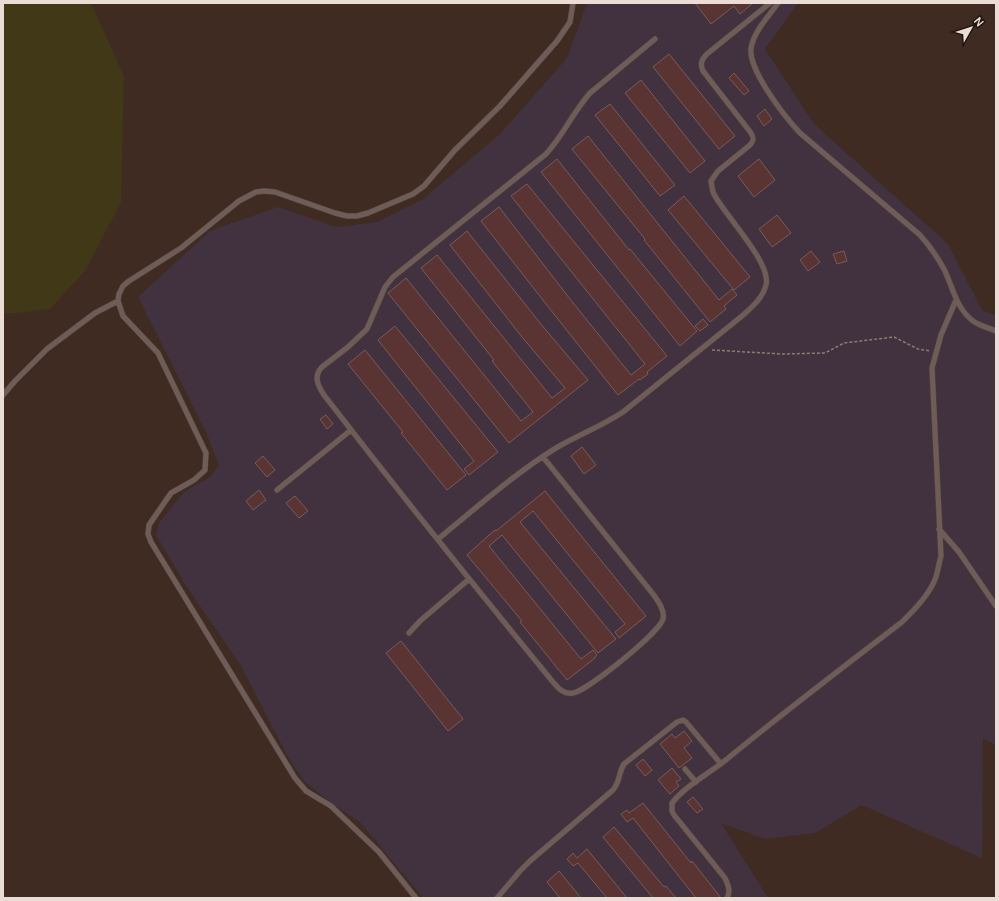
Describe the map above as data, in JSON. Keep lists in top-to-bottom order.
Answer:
{
  "north": "top right"
}
